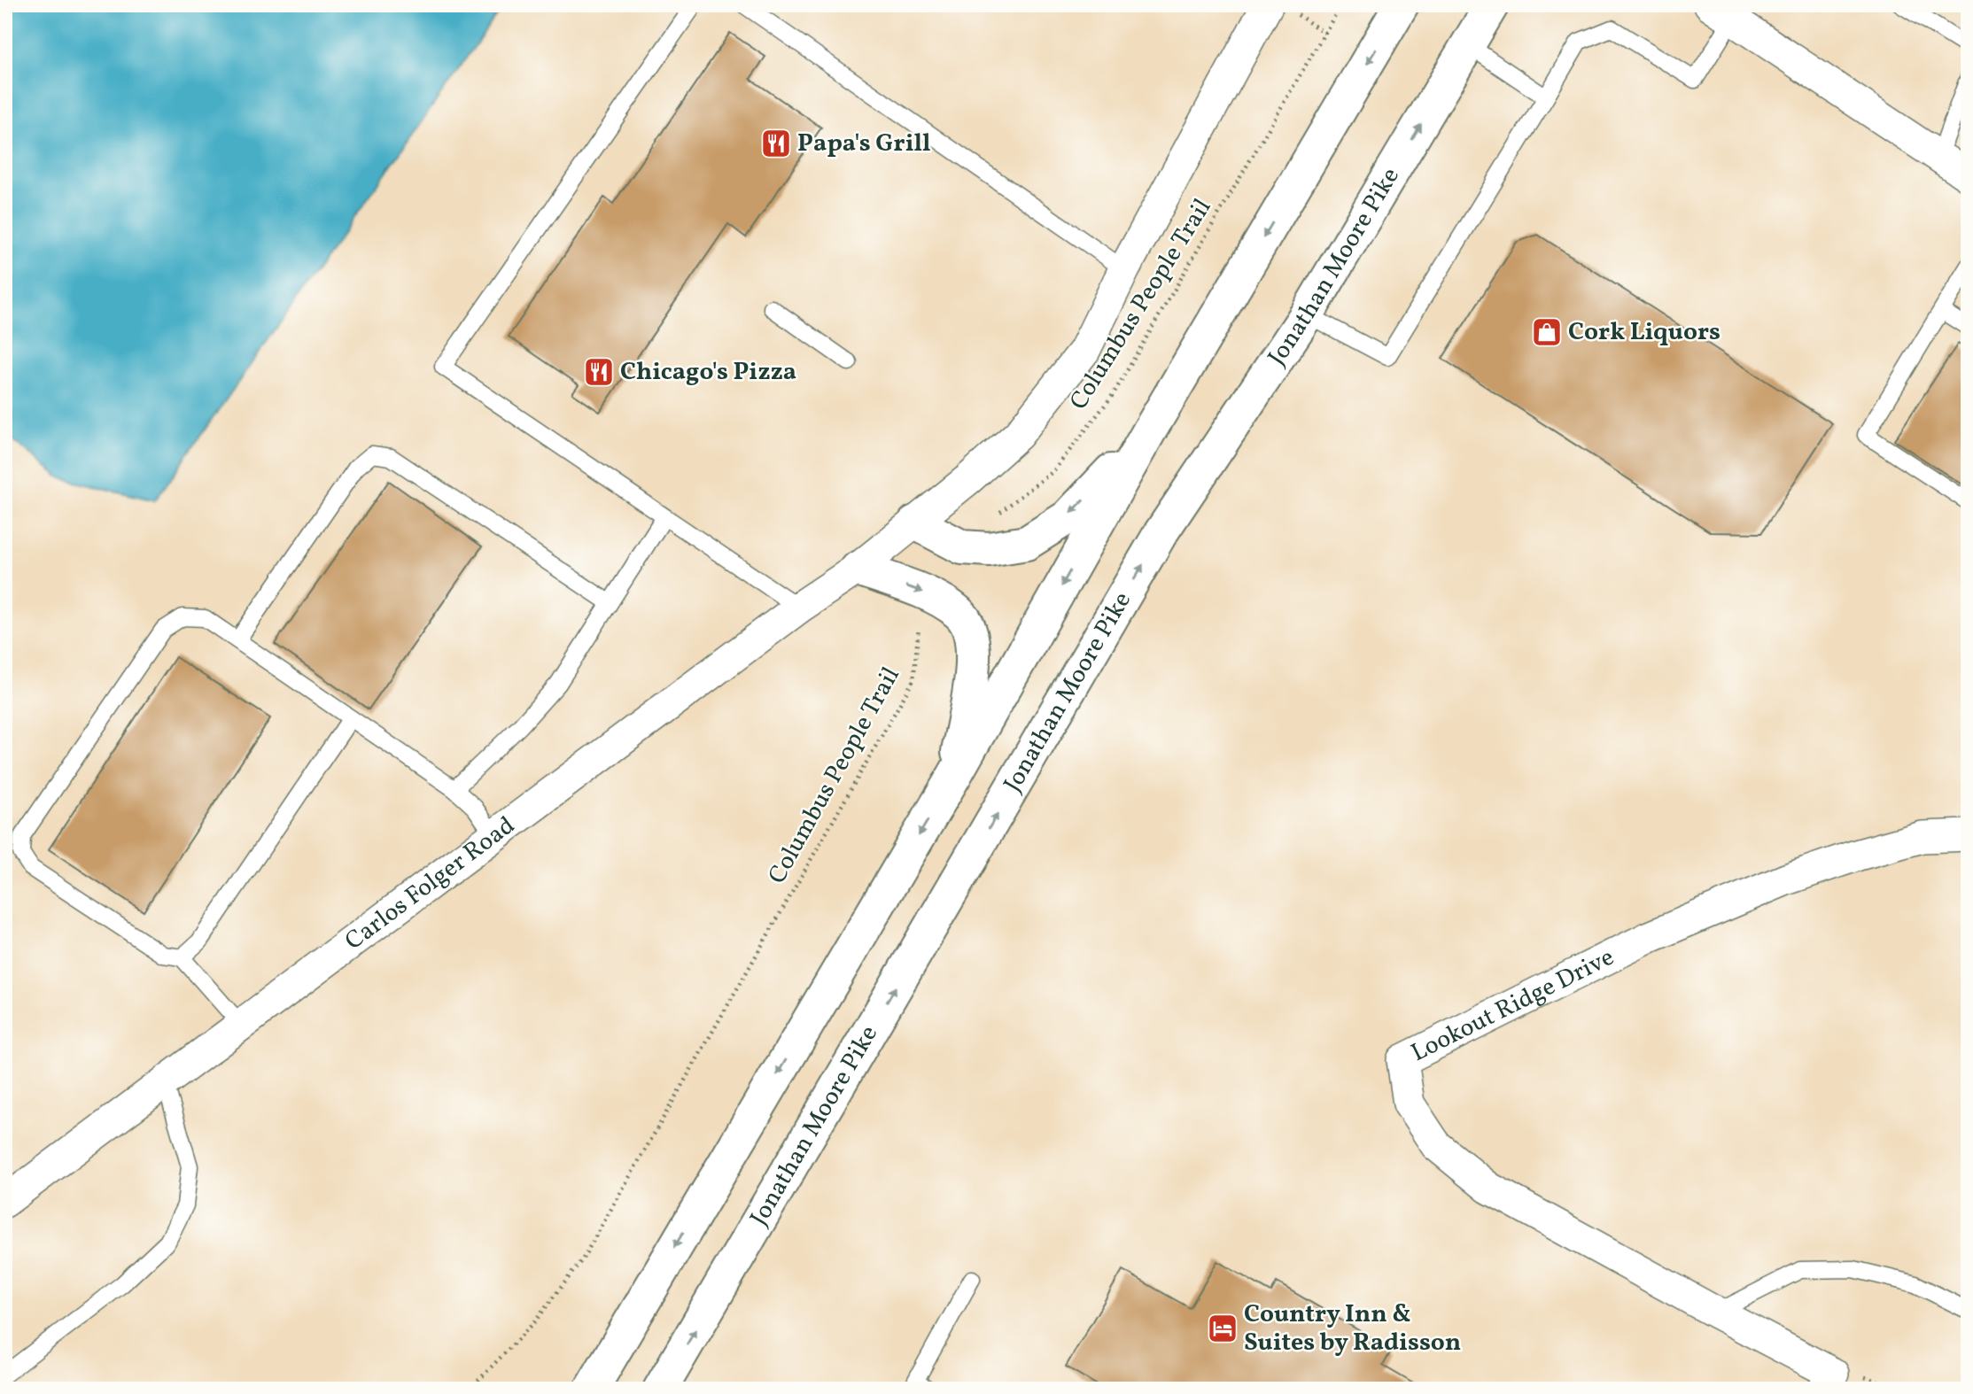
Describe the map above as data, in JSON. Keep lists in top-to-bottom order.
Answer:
{
  "streets": {
    "highway": ["Jonathan Moore Pike"],
    "street": ["Carlos Folger Road", "Lookout Ridge Drive"],
    "path": ["Columbus People Trail"]
  },
  "places": {
    "restaurant": ["Papa's Grill", "Chicago's Pizza"],
    "shop": ["Cork Liquors"],
    "hotel": ["Country Inn & Suites by Radisson"]
  }
}
